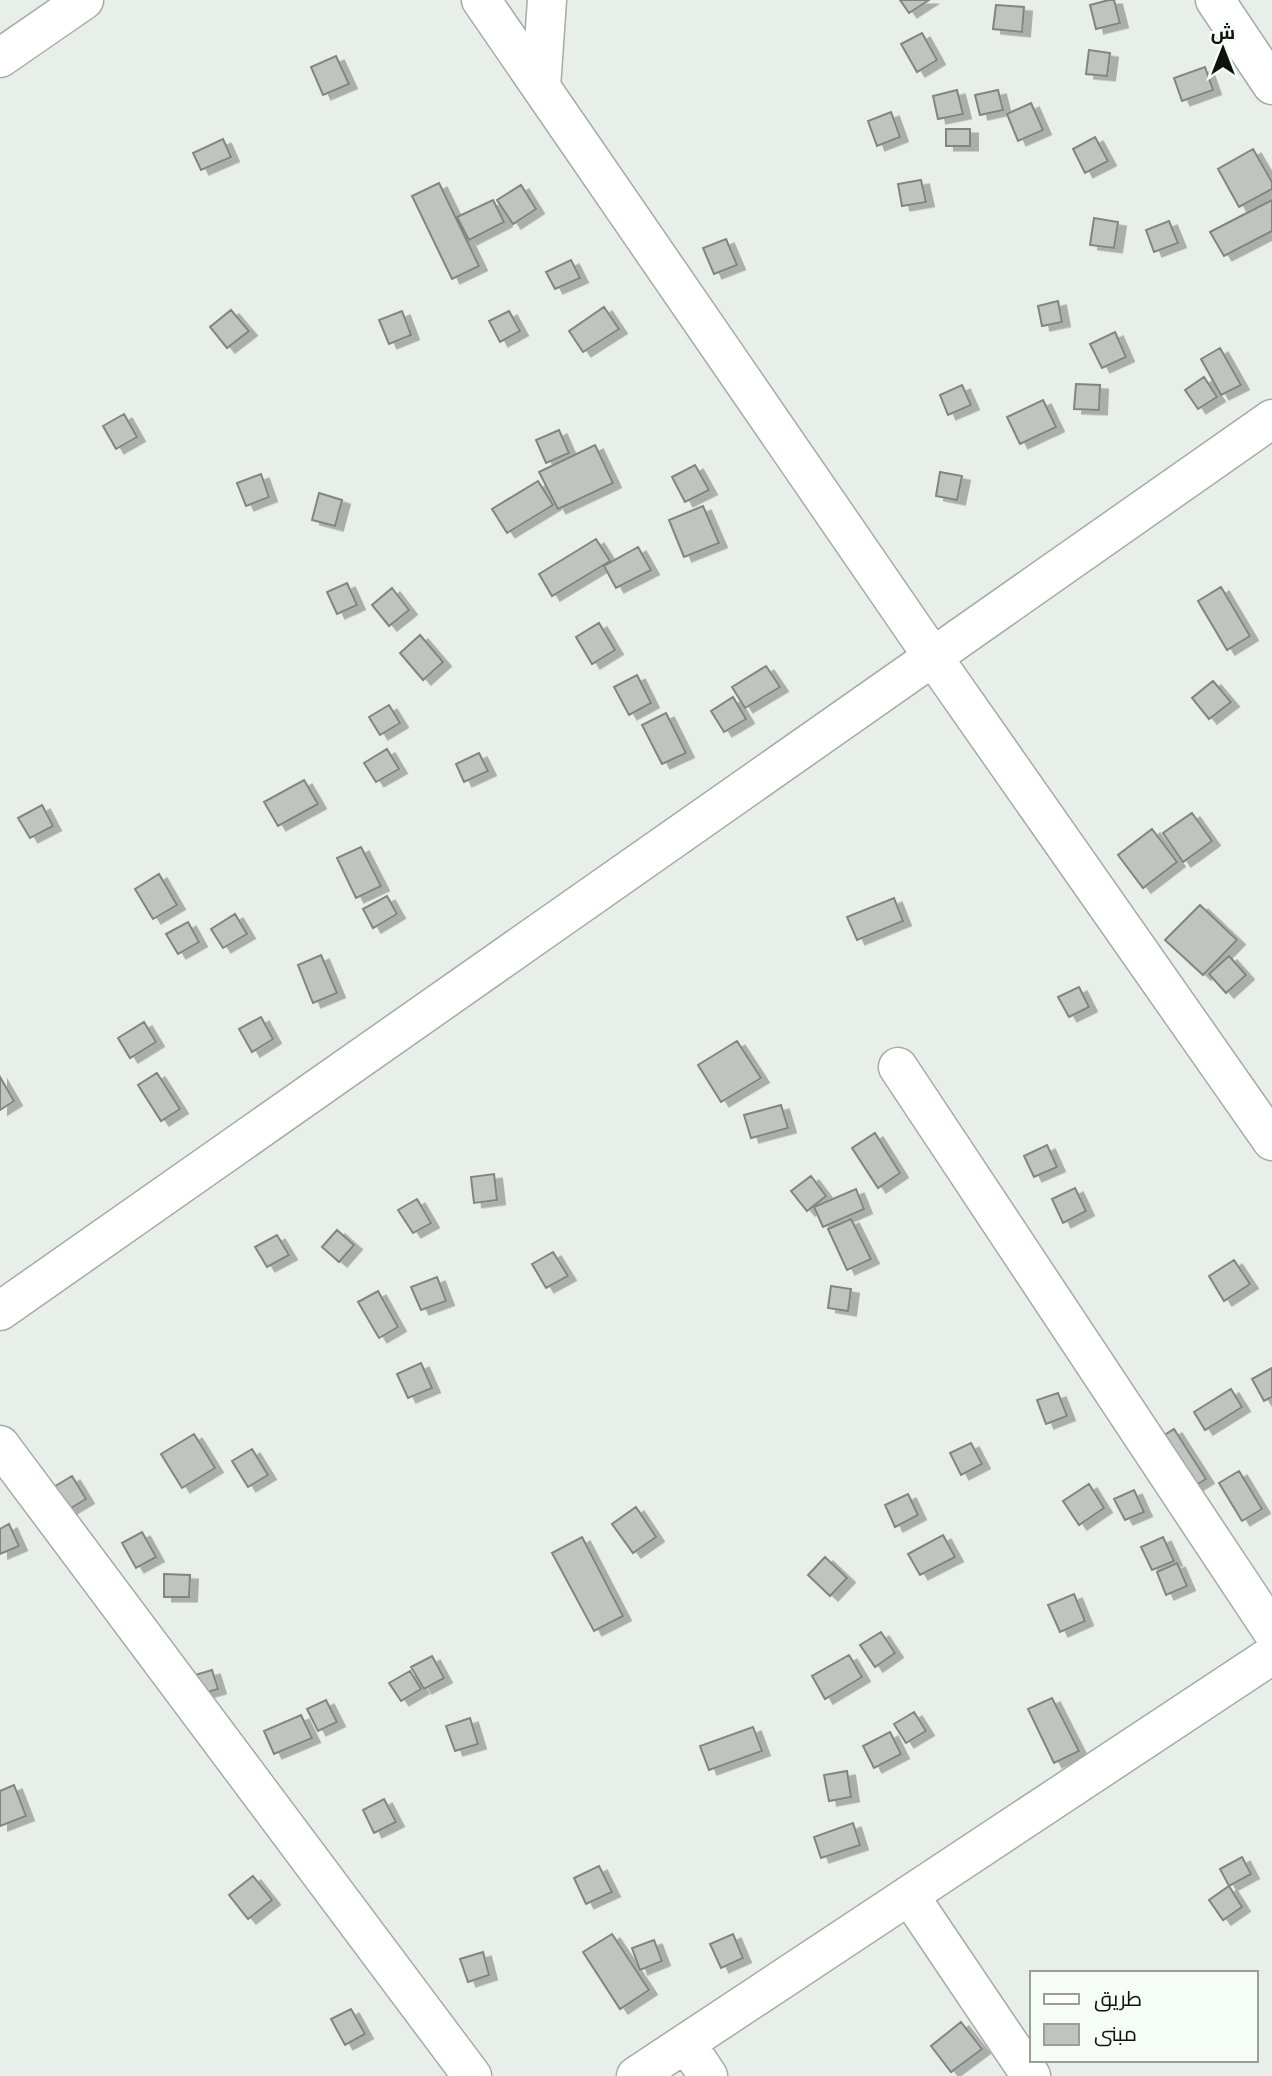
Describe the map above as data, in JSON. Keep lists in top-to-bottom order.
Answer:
{
  "legend": ["طريق", "مبنى"],
  "north": "top"
}
